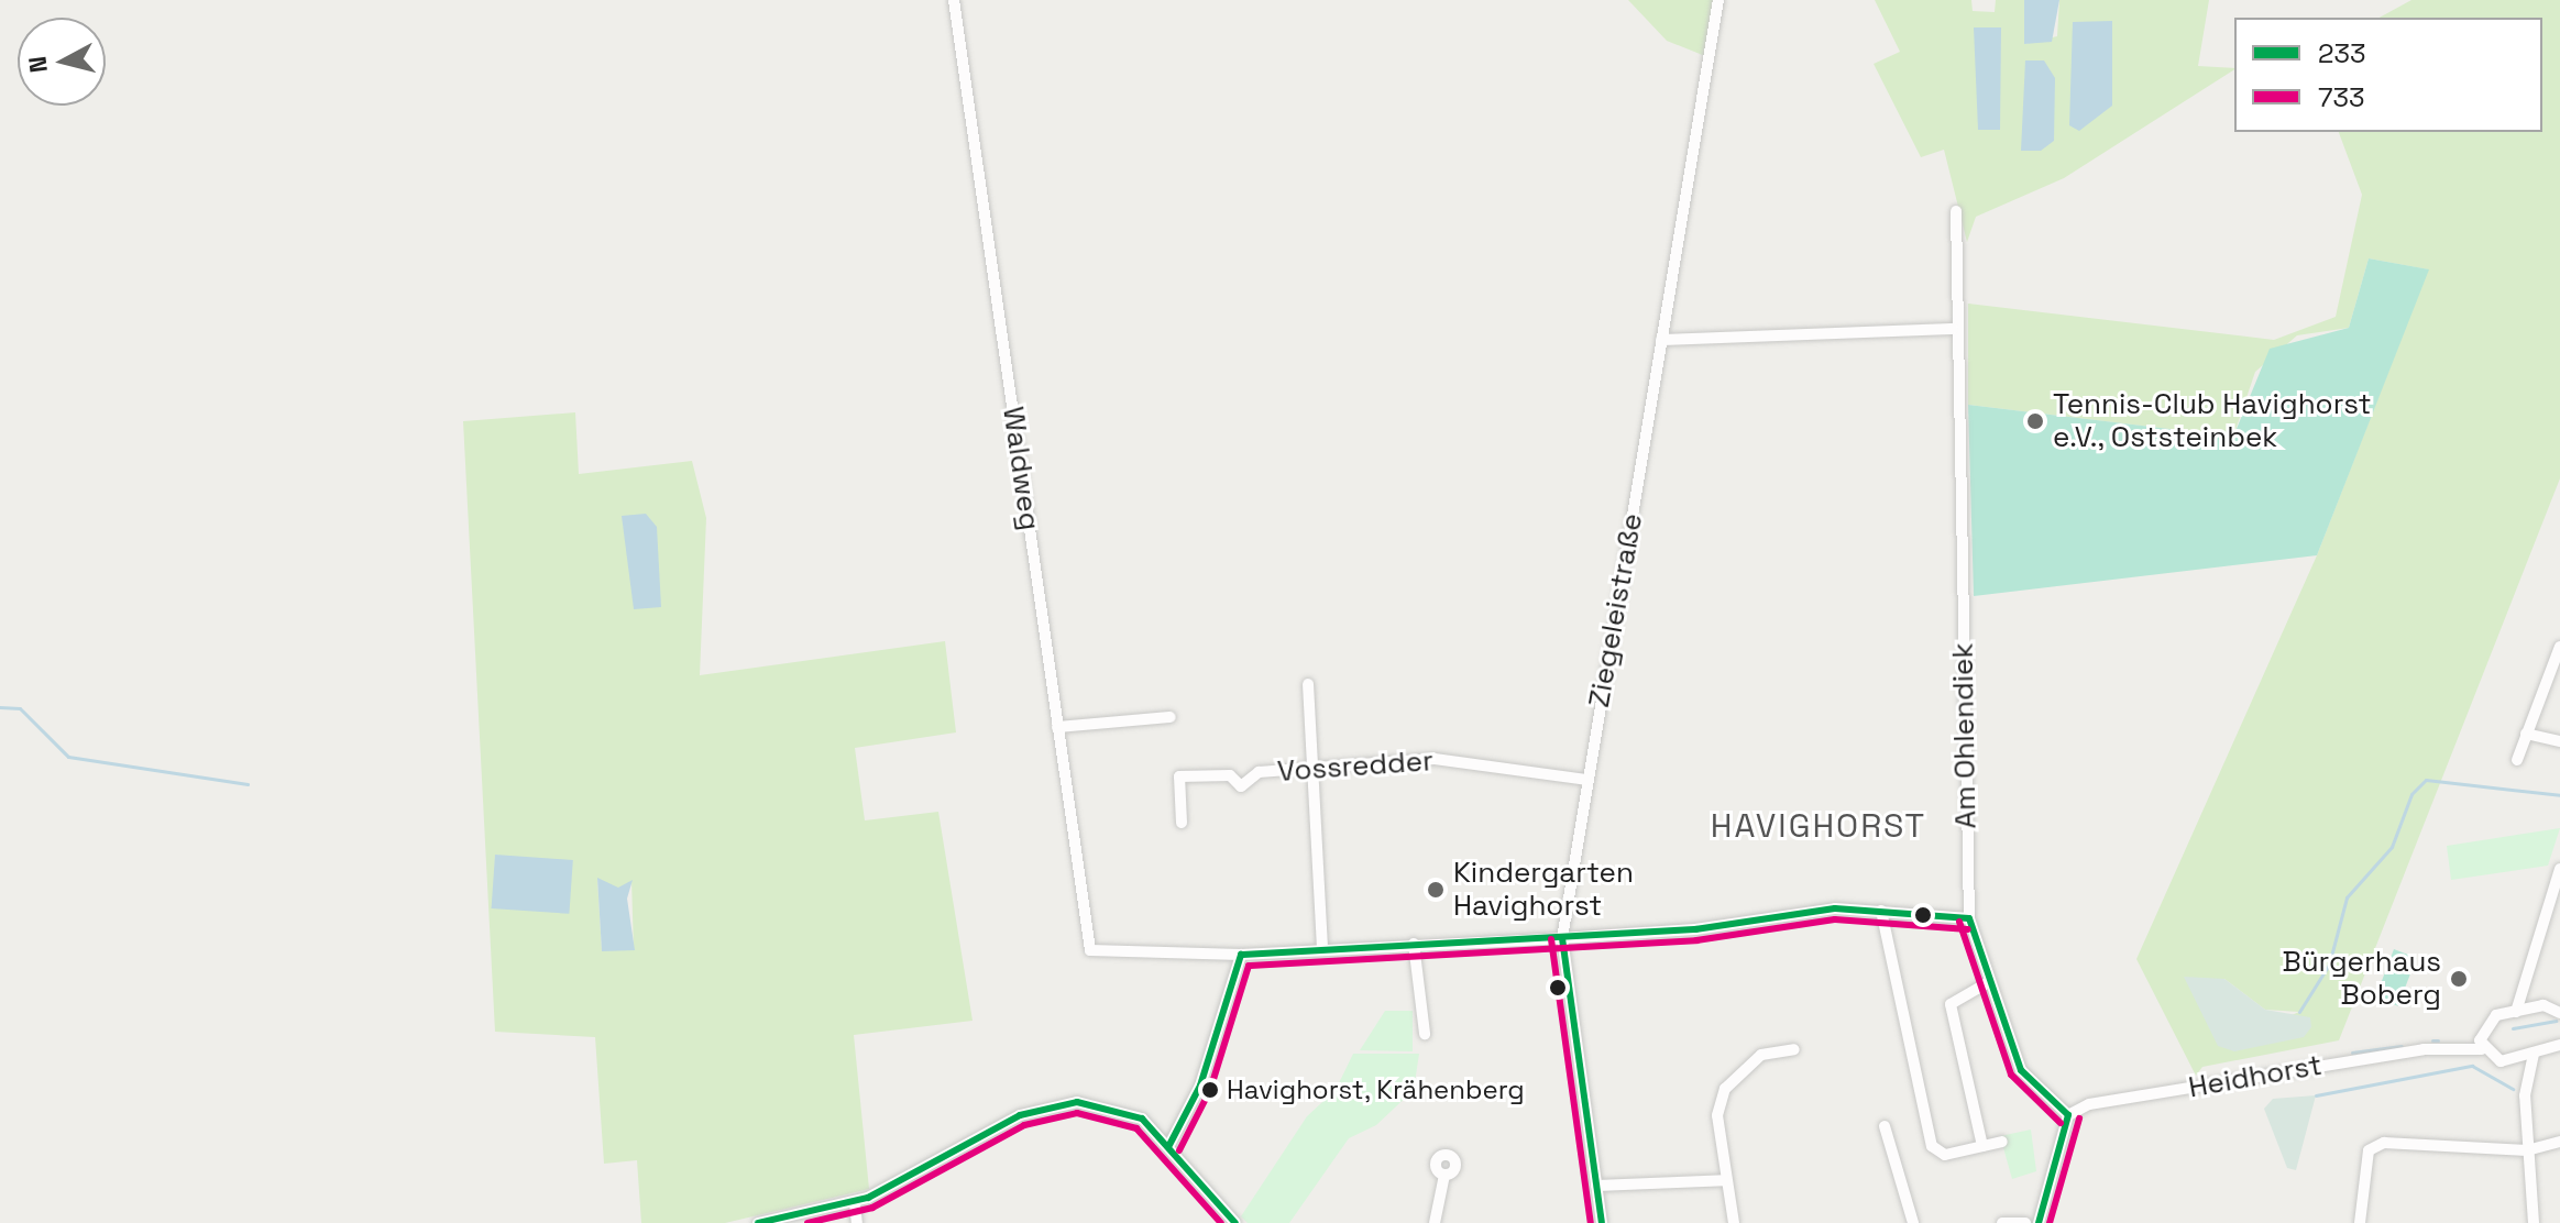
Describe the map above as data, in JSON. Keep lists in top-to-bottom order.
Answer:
{
  "streets": {
    "street": [
      "Waldweg",
      "Ziegeleistraße",
      "Am Ohlendiek",
      "Vossredder",
      "Heidhorst"
    ]
  },
  "crossings": [
    ["Ziegeleistraße", "Vossredder"],
    ["Am Ohlendiek", "Heidhorst"]
  ],
  "districts": ["HAVIGHORST"],
  "places": [
    "Tennis-Club Havighorst e.V., Oststeinbek",
    "Kindergarten Havighorst",
    "Bürgerhaus Boberg",
    "Havighorst, Krähenberg"
  ],
  "lines": ["transit line 233", "transit line 733"],
  "legend": ["233", "733"],
  "north": "left"
}
